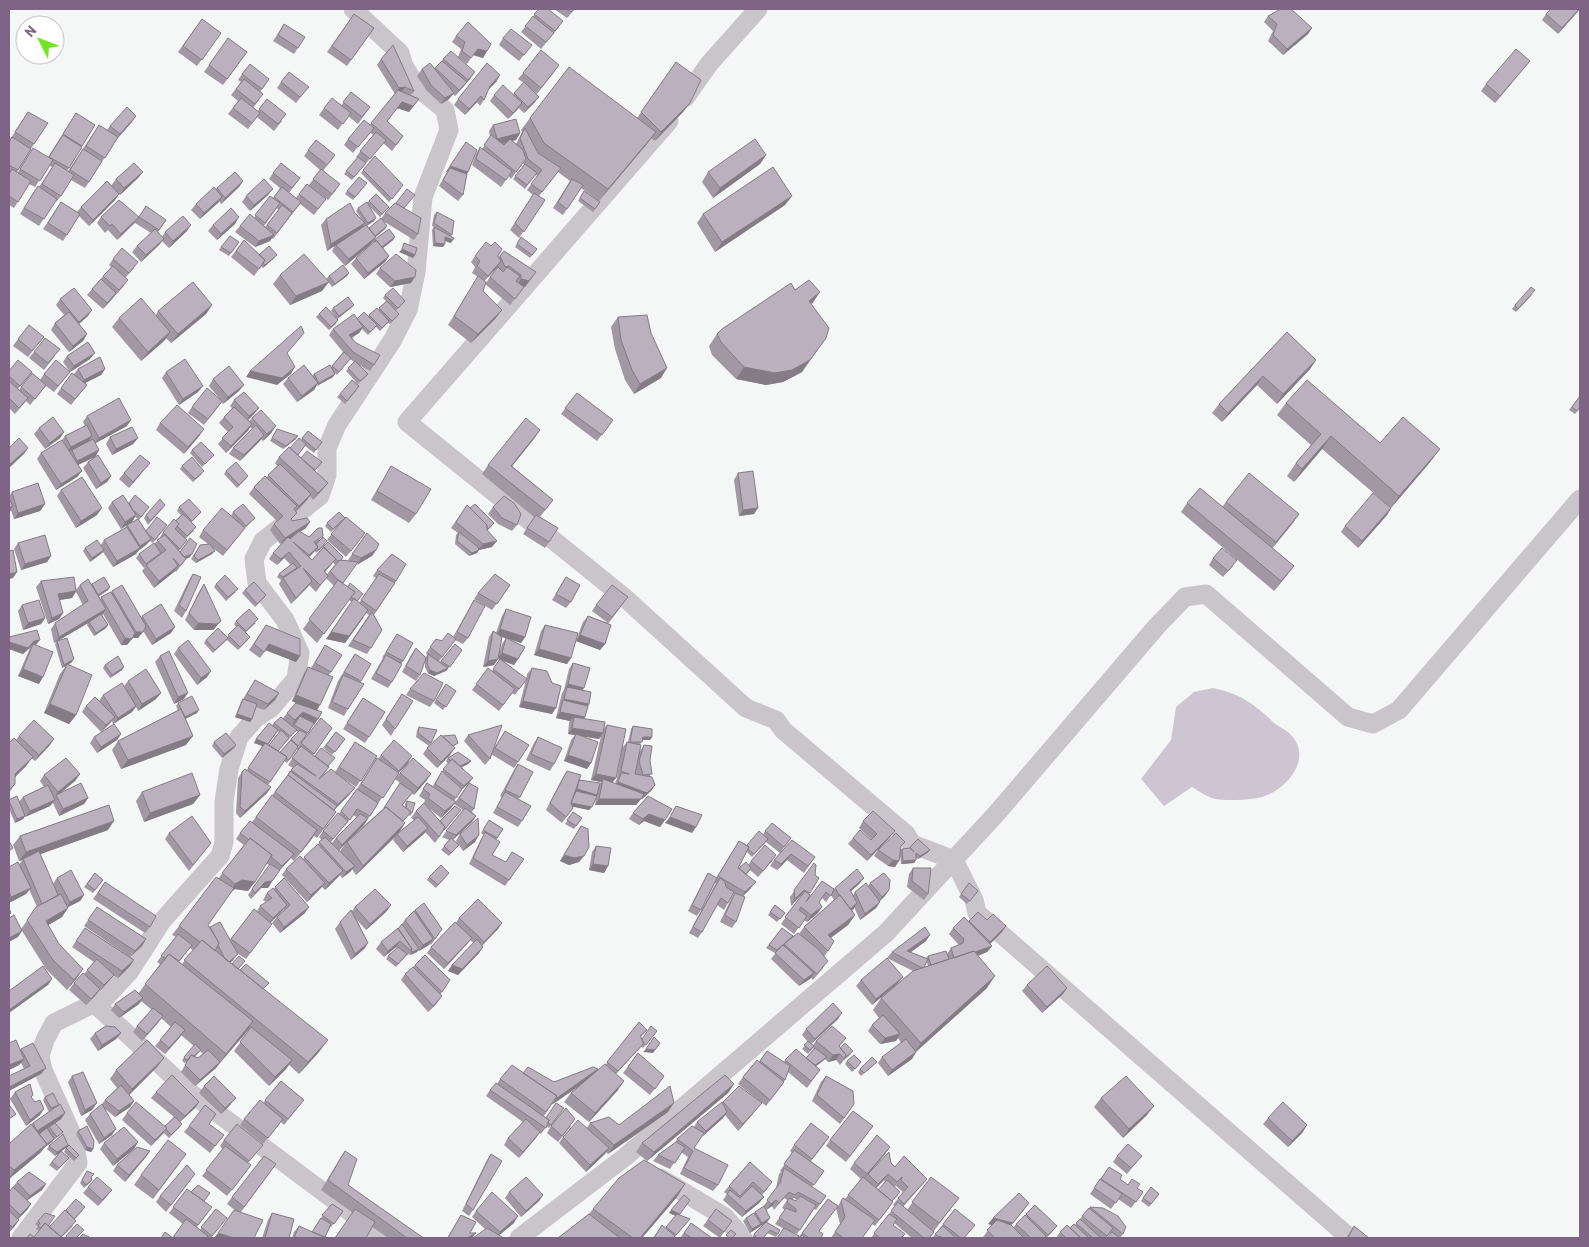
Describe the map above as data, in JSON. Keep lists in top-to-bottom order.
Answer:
{
  "north": "top left"
}
